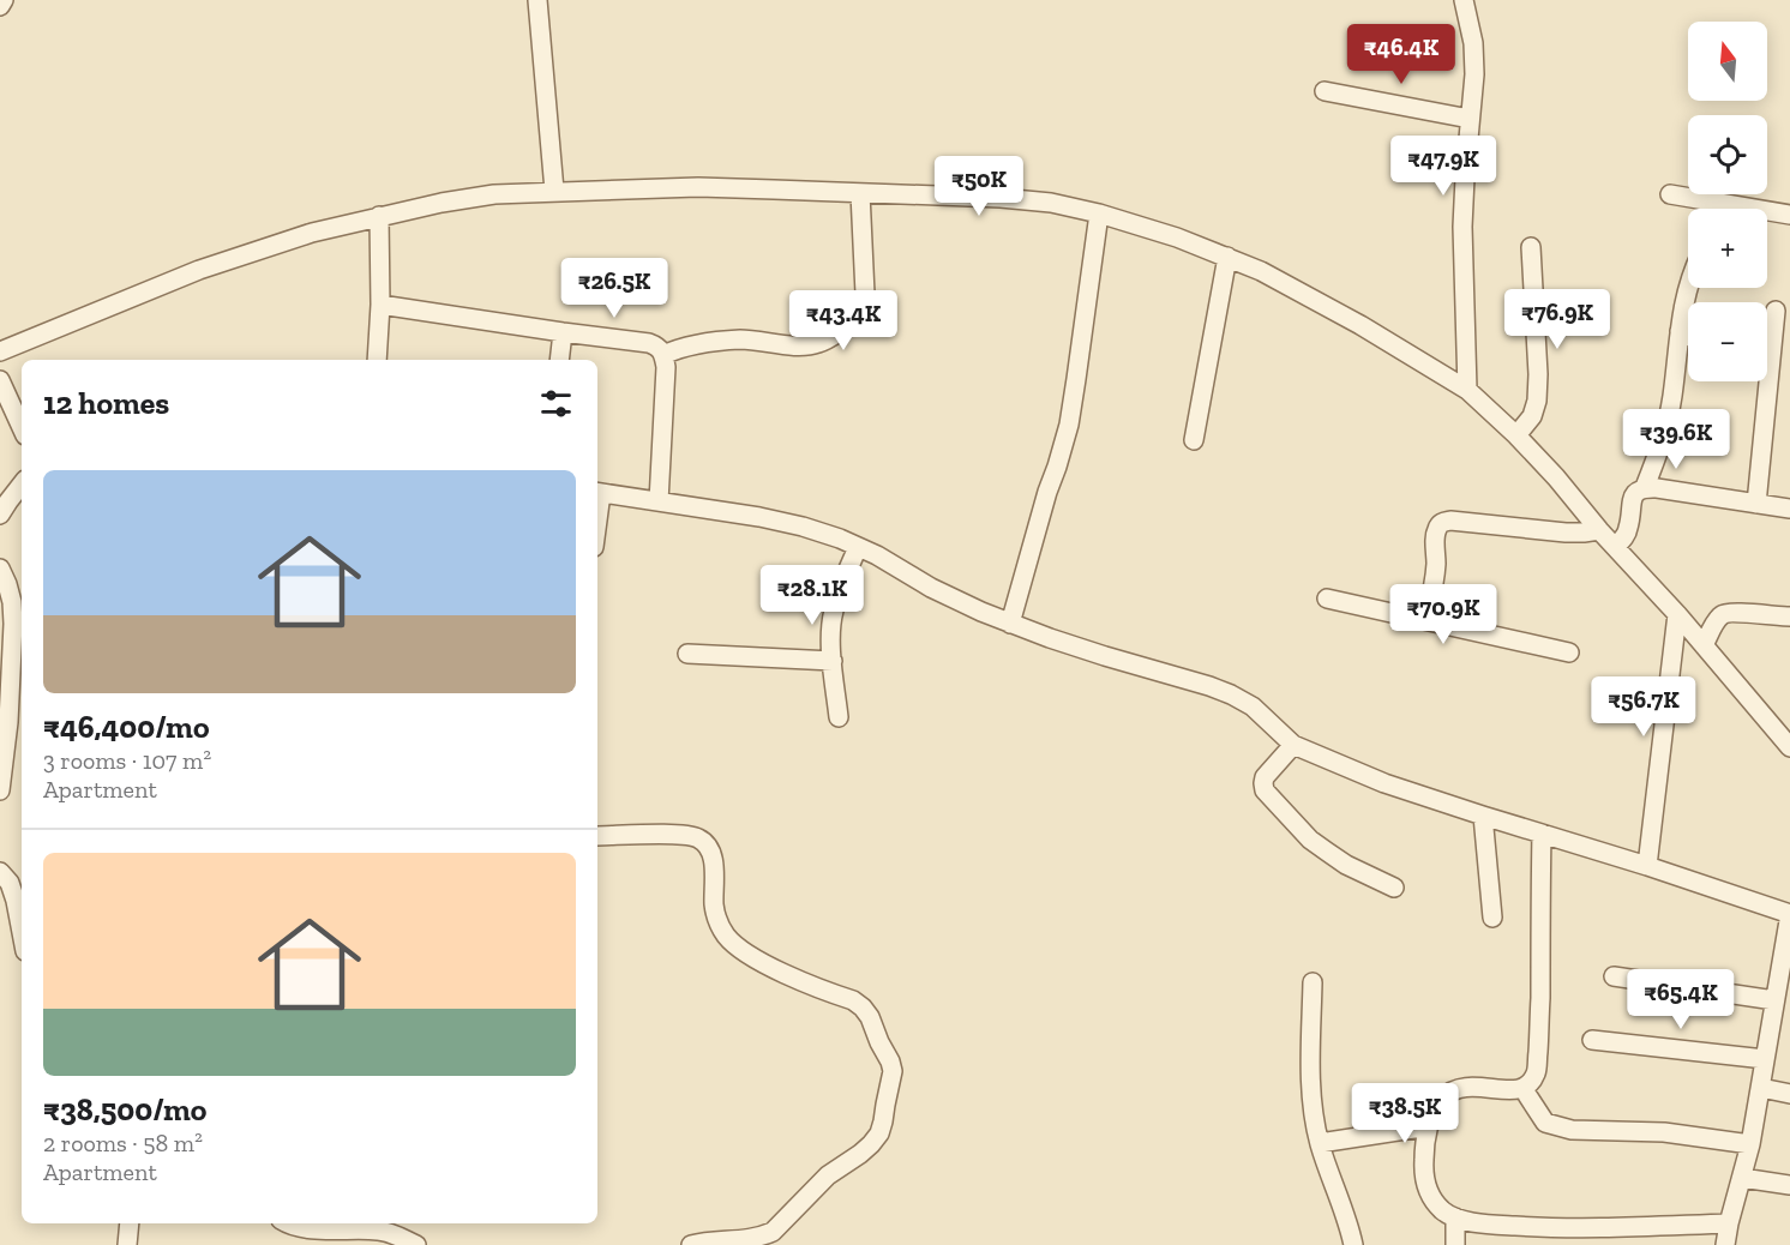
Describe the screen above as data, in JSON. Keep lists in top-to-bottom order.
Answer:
{
  "north": "top",
  "page": {
    "map_buttons": ["+", "−"],
    "price": [
      "₹46.4K",
      "₹47.9K",
      "₹50K",
      "₹26.5K",
      "₹76.9K",
      "₹43.4K",
      "₹39.6K",
      "₹28.1K",
      "₹70.9K",
      "₹56.7K",
      "₹65.4K",
      "₹38.5K"
    ],
    "heading": "12 homes",
    "list": [
      {
        "name": "₹46,400/mo",
        "note": "3 rooms · 107 m² · Apartment"
      },
      {
        "name": "₹38,500/mo",
        "note": "2 rooms · 58 m² · Apartment"
      }
    ]
  }
}
